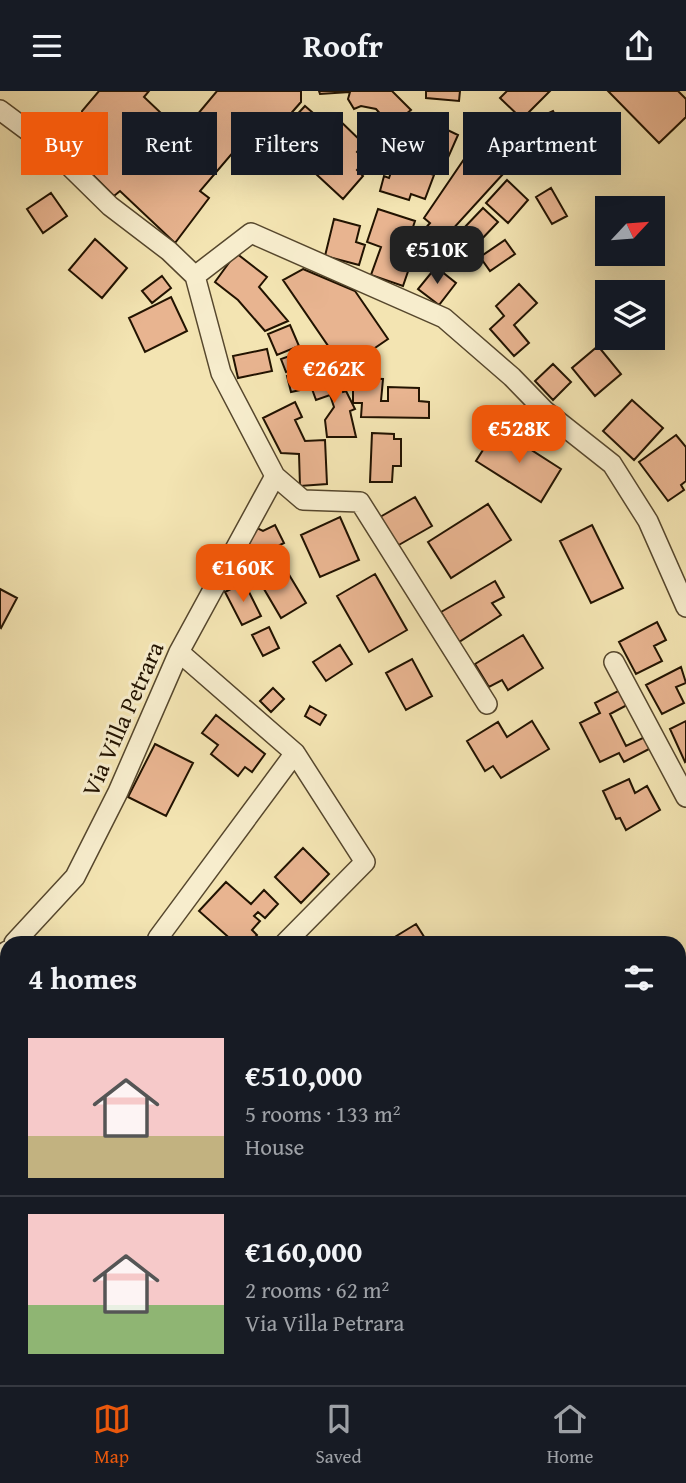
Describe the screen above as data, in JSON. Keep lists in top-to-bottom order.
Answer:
{
  "streets": {
    "street": ["Via Villa Petrara"]
  },
  "north": "top right",
  "page": {
    "header": "Roofr",
    "chip": [
      "Buy",
      "Rent",
      "Filters",
      "New",
      "Apartment"
    ],
    "price": [
      "€510K",
      "€262K",
      "€528K",
      "€160K"
    ],
    "heading": "4 homes",
    "list": [
      {
        "name": "€510,000",
        "note": "5 rooms · 133 m² · House"
      },
      {
        "name": "€160,000",
        "note": "2 rooms · 62 m² · Via Villa Petrara"
      }
    ],
    "tabs": ["Map", "Saved", "Home"]
  }
}
